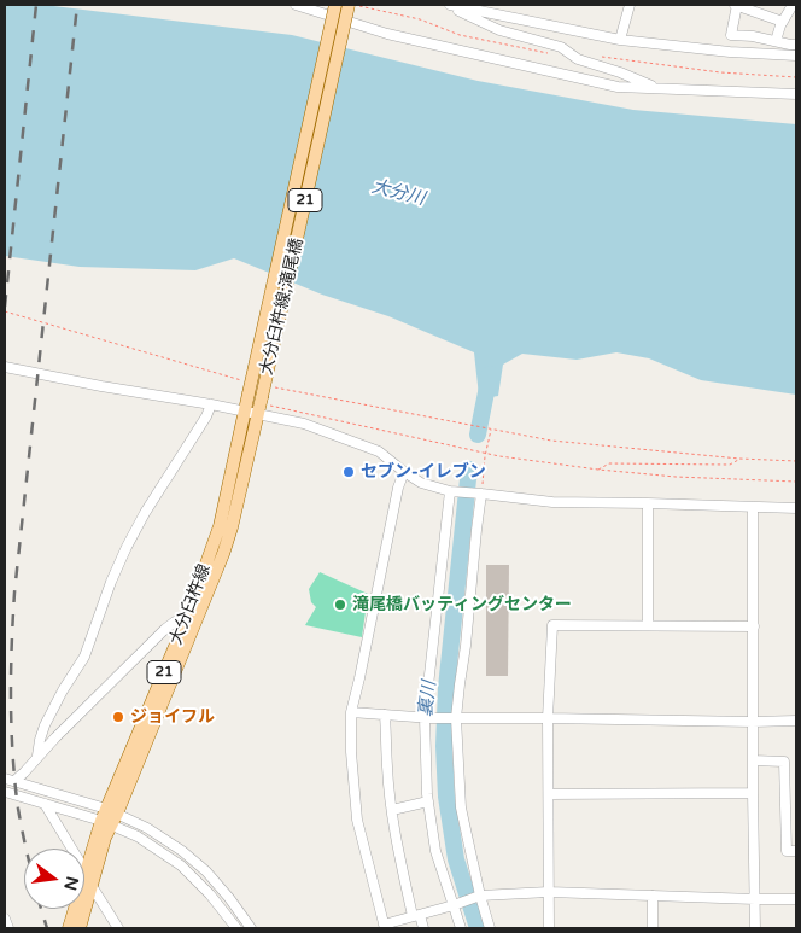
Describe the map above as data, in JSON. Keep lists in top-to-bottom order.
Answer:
{
  "streets": {
    "main road": ["21", "大分臼杵線;滝尾橋", "大分臼杵線"]
  },
  "crossings": [
    ["21", "大分臼杵線;滝尾橋"],
    ["21", "大分臼杵線"],
    ["大分臼杵線;滝尾橋", "大分臼杵線"]
  ],
  "water": ["大分川", "裏川"],
  "places": ["セブン-イレブン", "滝尾橋バッティングセンター", "ジョイフル"],
  "north": "right"
}
